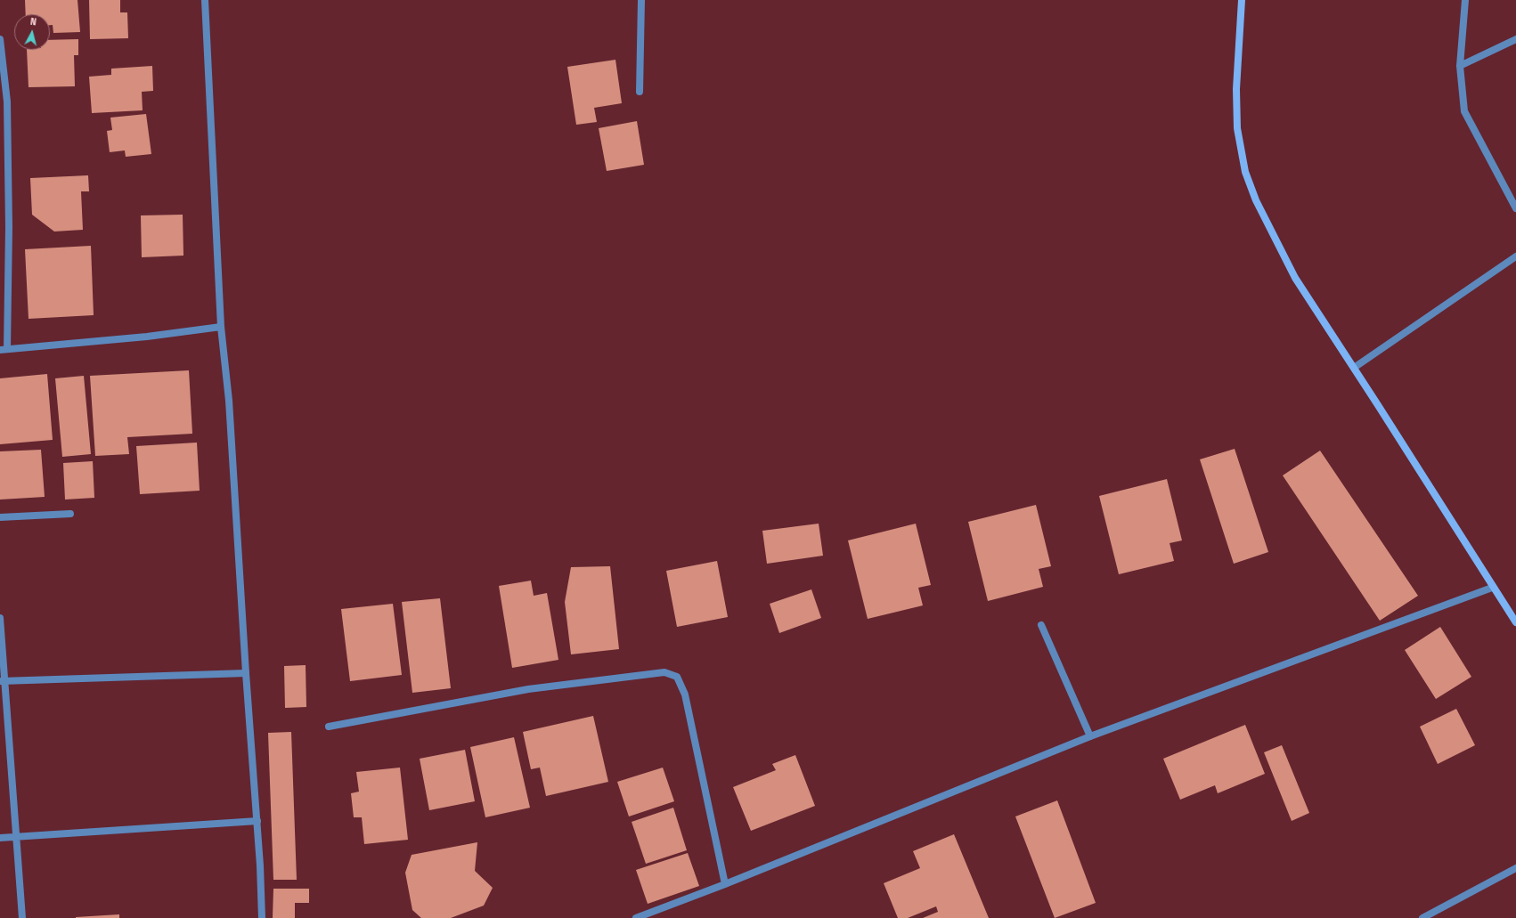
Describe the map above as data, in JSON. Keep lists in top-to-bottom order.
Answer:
{
  "north": "top"
}
